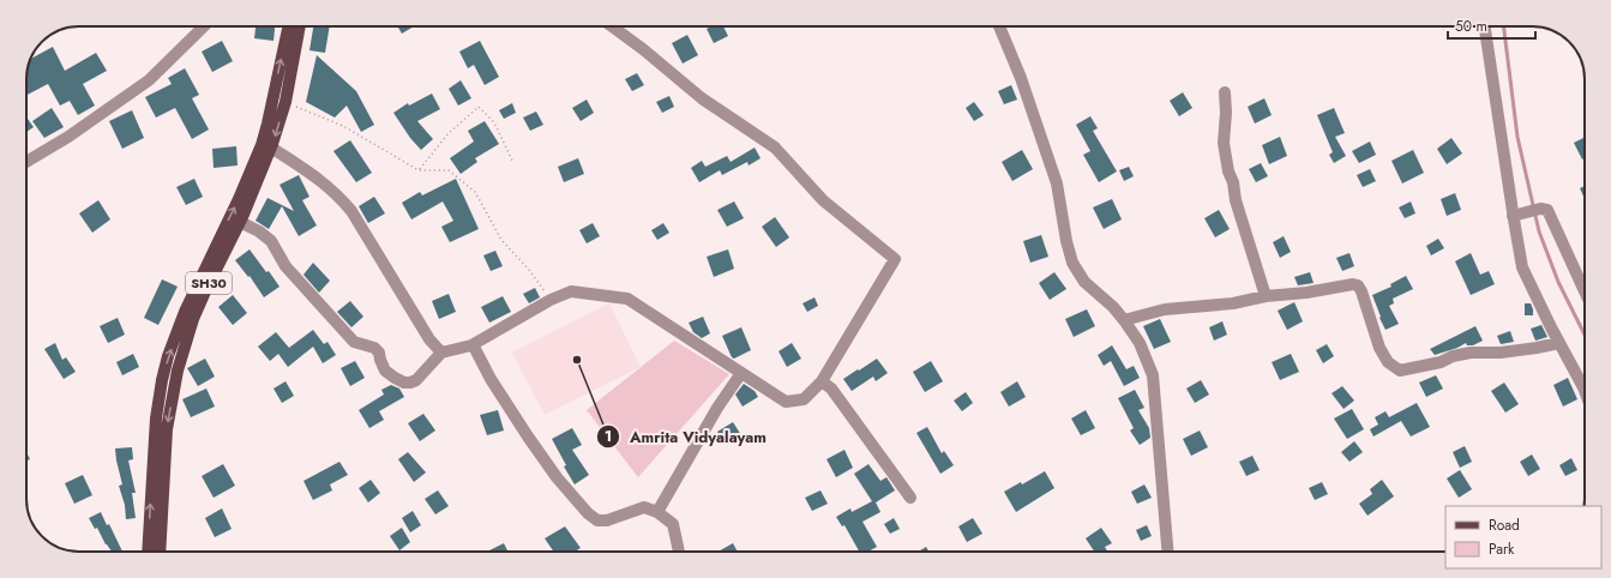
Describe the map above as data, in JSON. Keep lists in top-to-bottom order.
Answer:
{
  "streets": {
    "main road": ["SH30"]
  },
  "places": ["Amrita Vidyalayam"],
  "legend": ["Road", "Park"],
  "scale_bar": "50 m"
}
